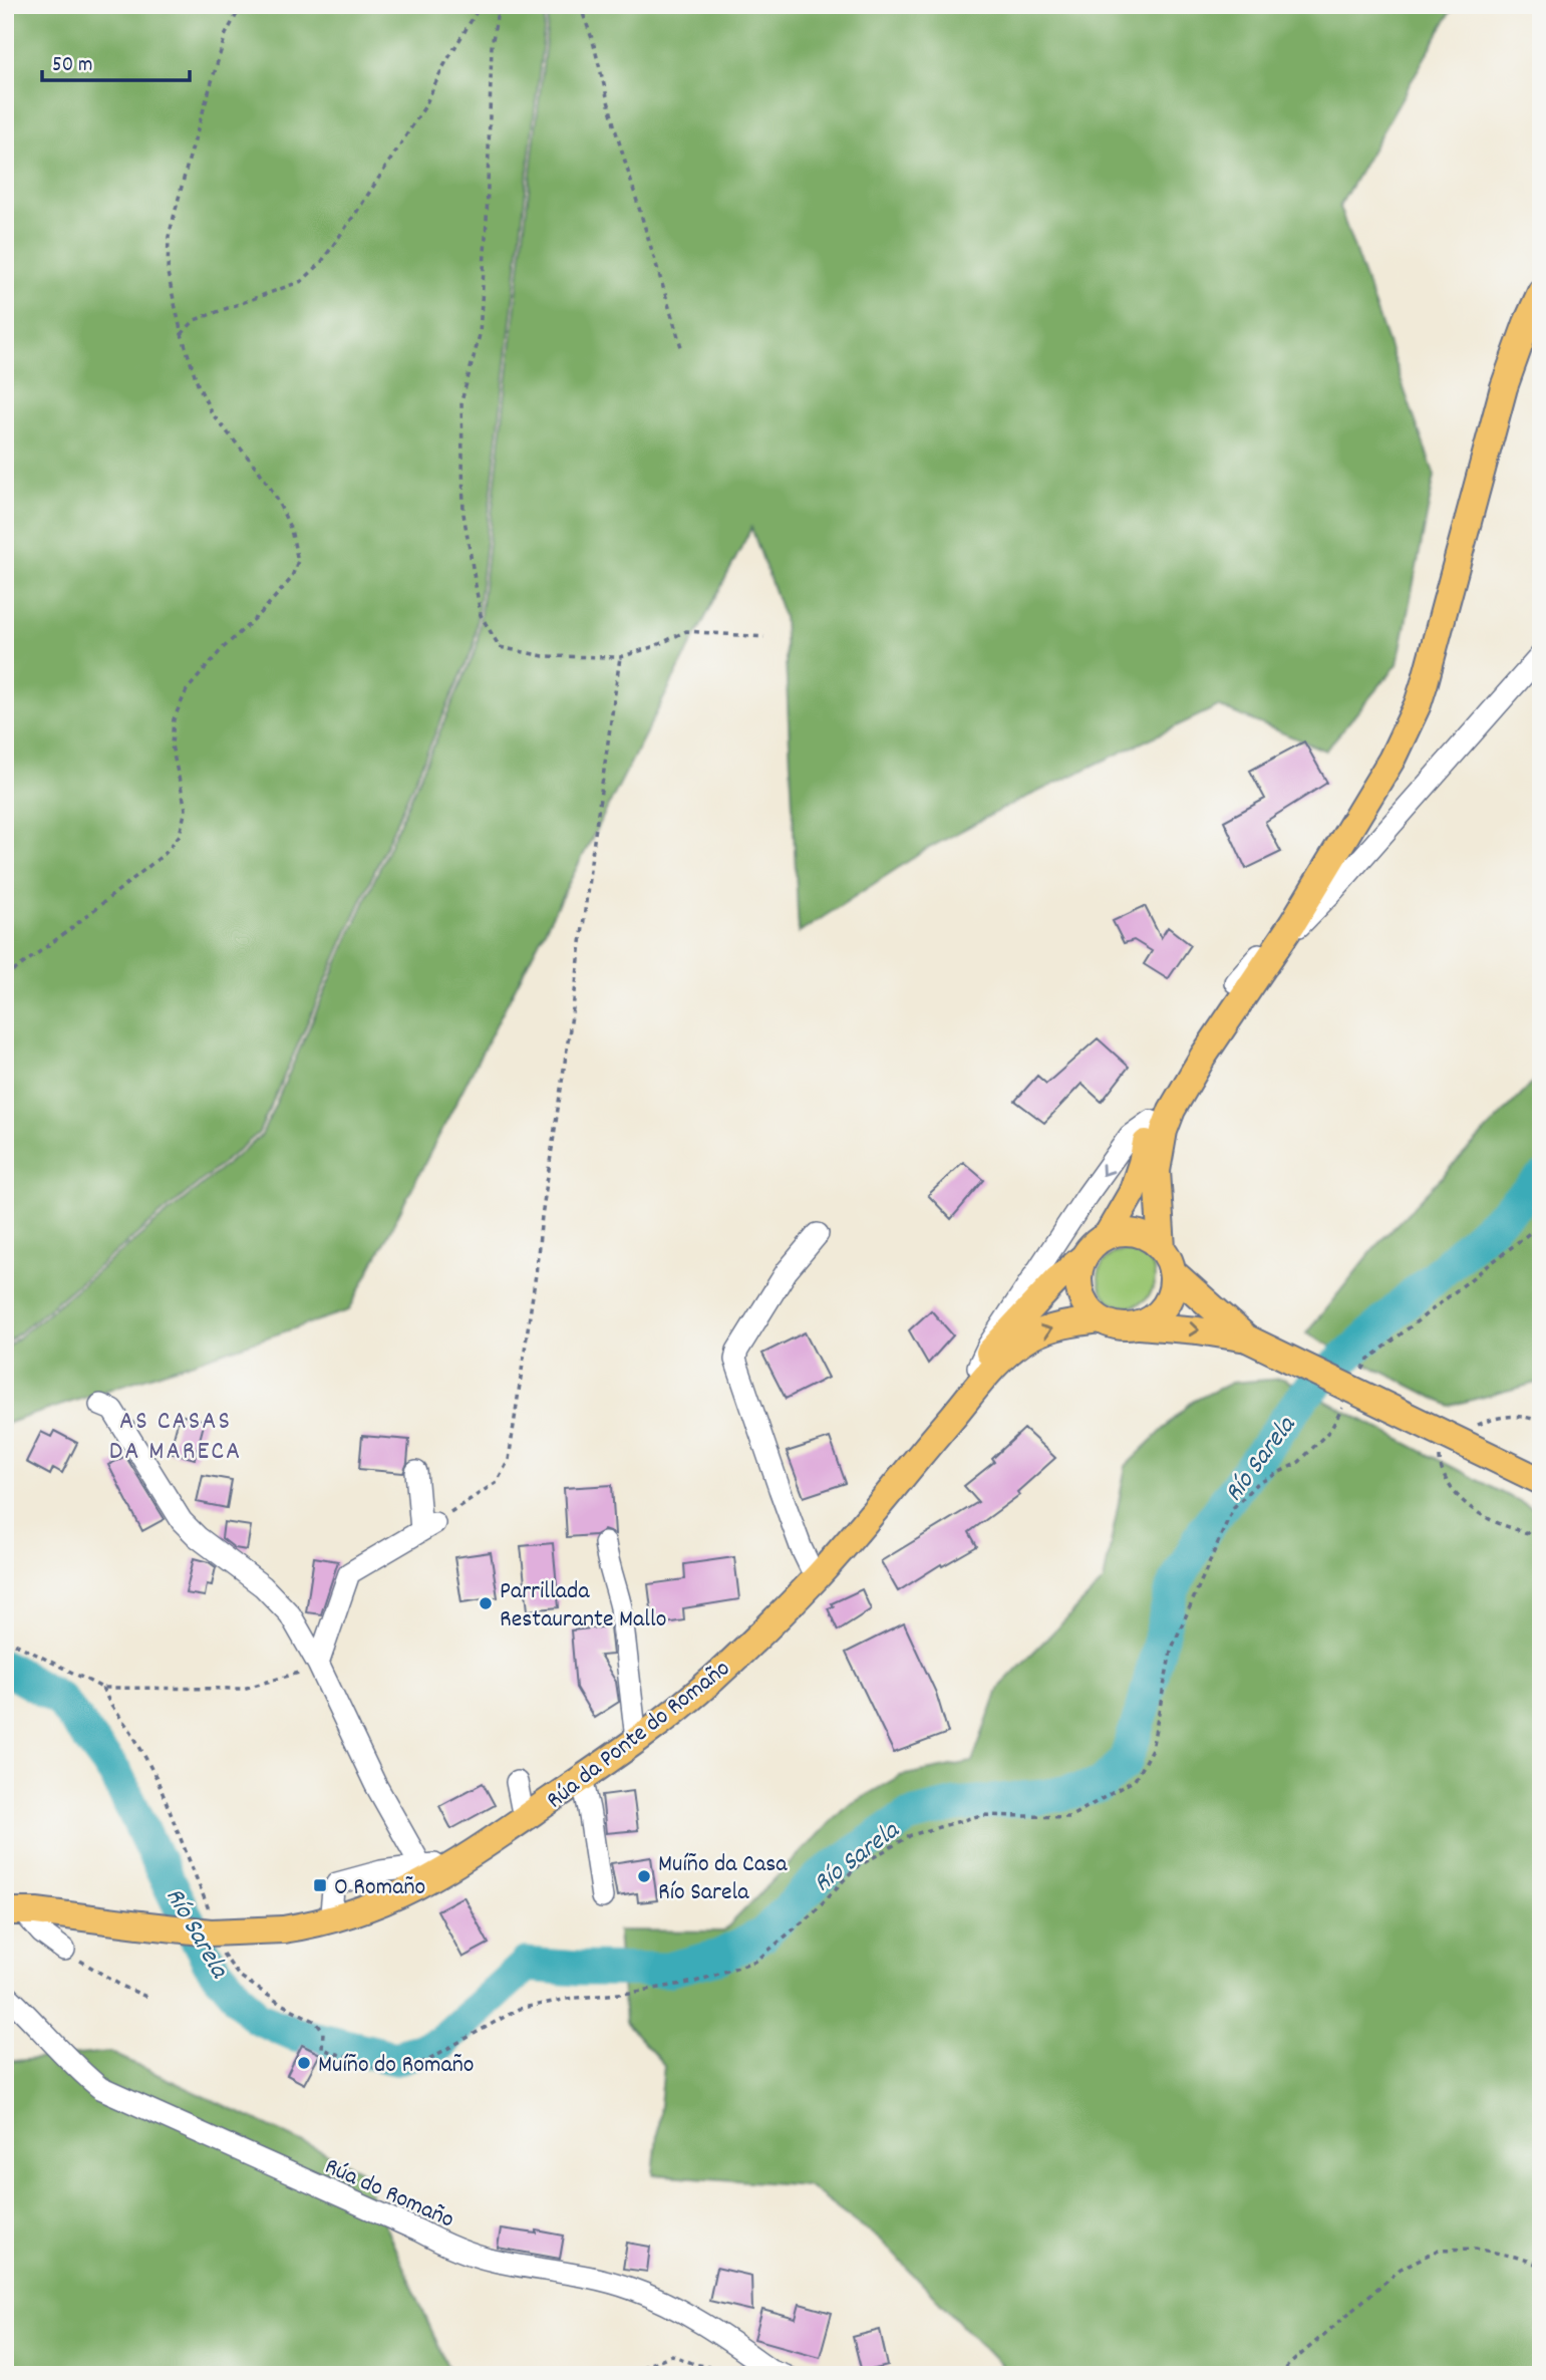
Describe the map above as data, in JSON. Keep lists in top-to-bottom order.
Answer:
{
  "streets": {
    "main road": ["Rúa da Ponte do Romaño"],
    "street": ["Rúa do Romaño"]
  },
  "districts": ["AS CASAS DA MARECA"],
  "water": ["Río Sarela"],
  "places": {
    "other": ["Parrillada Restaurante Mallo", "Muíño da Casa Río Sarela", "Muíño do Romaño"],
    "transit": ["O Romaño"]
  },
  "scale_bar": "50 m"
}
